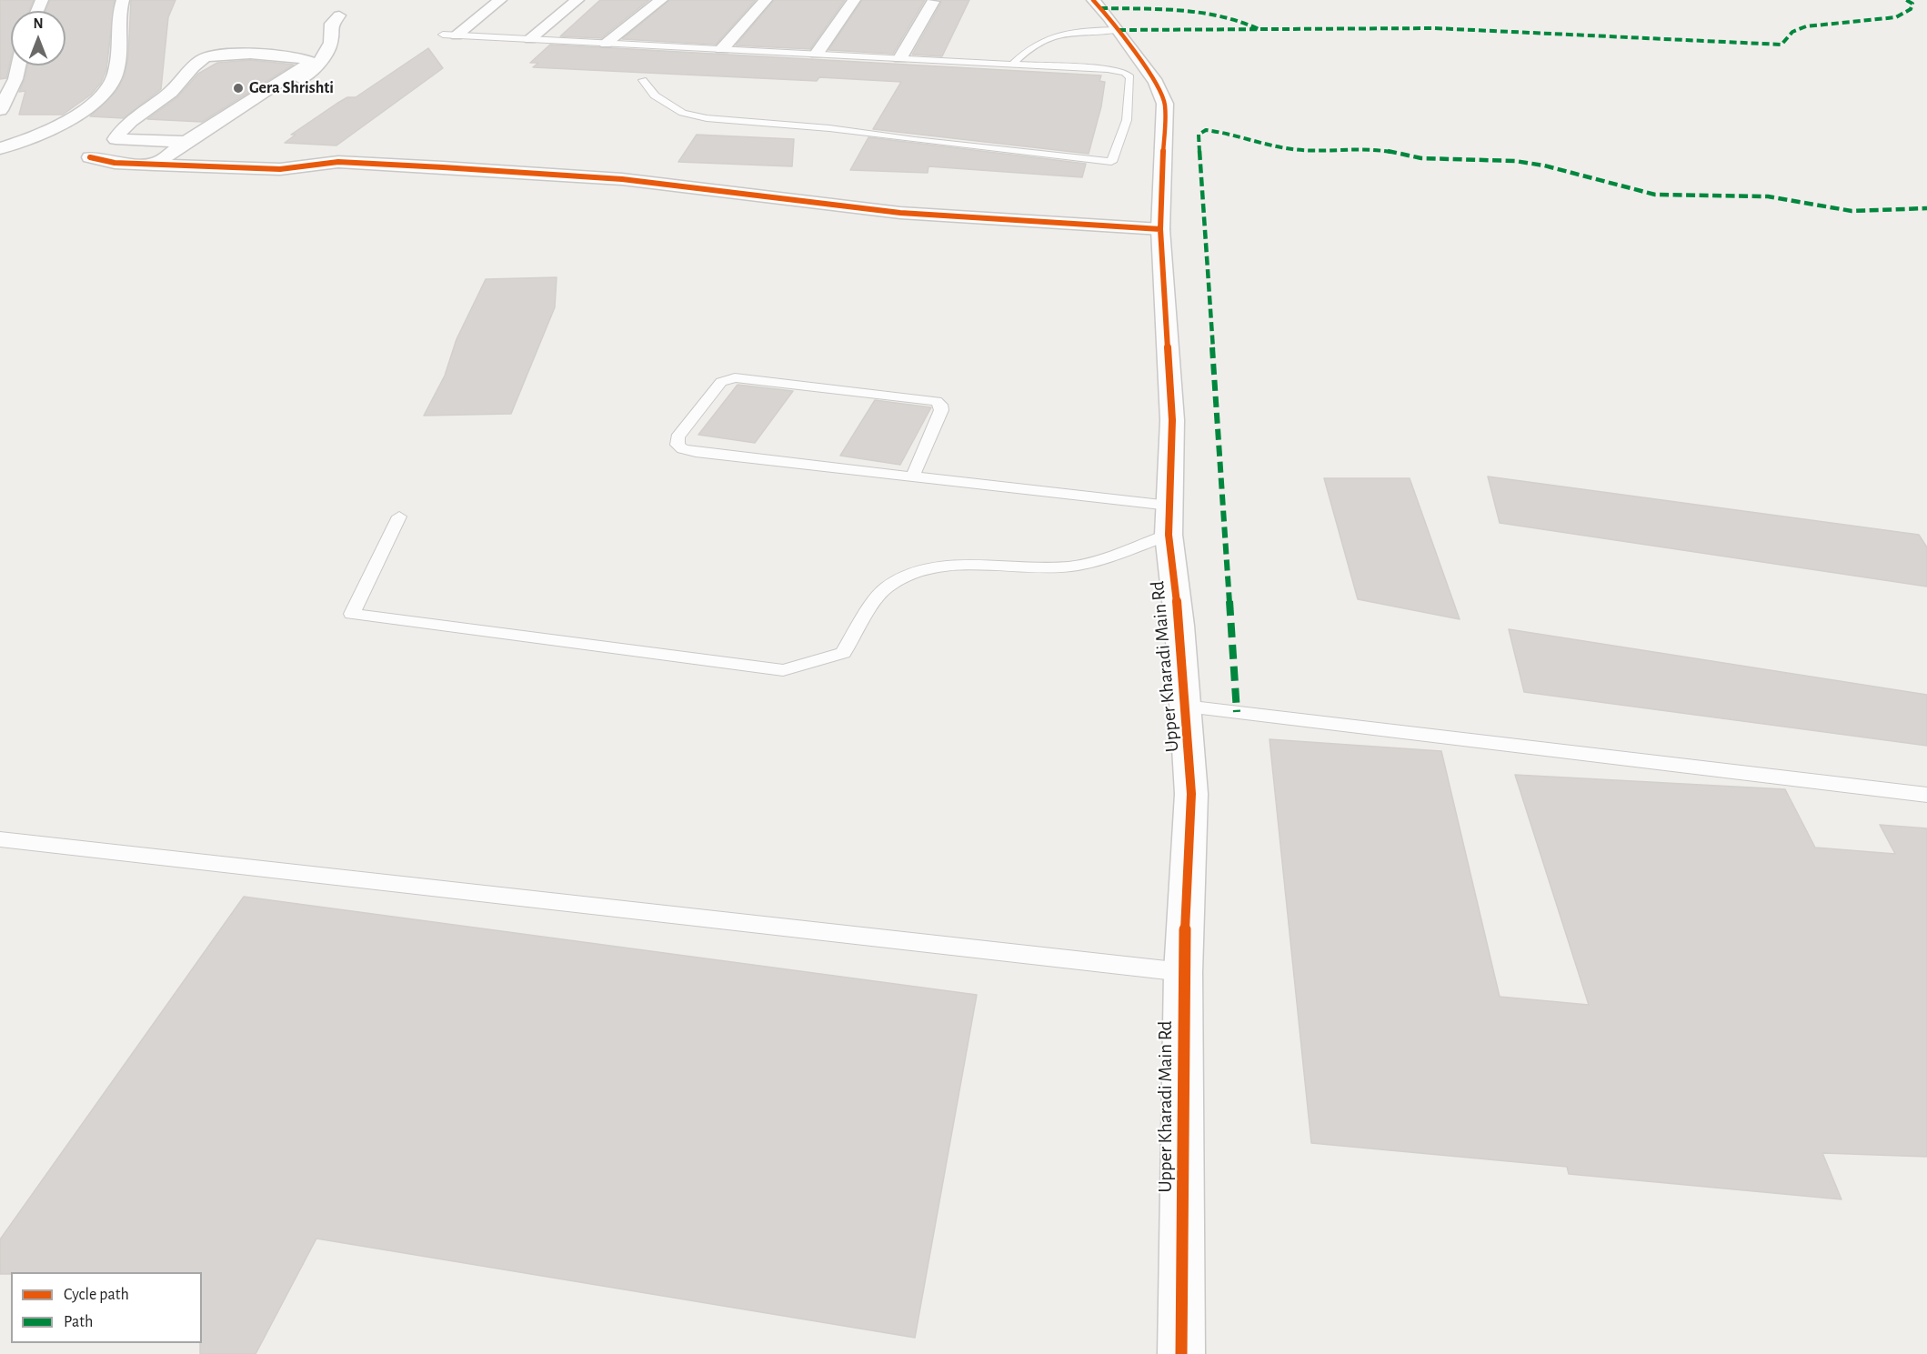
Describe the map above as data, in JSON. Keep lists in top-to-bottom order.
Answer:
{
  "streets": {
    "street": ["Upper Kharadi Main Rd"]
  },
  "places": ["Gera Shrishti"],
  "legend": ["Cycle path", "Path"],
  "north": "top"
}
